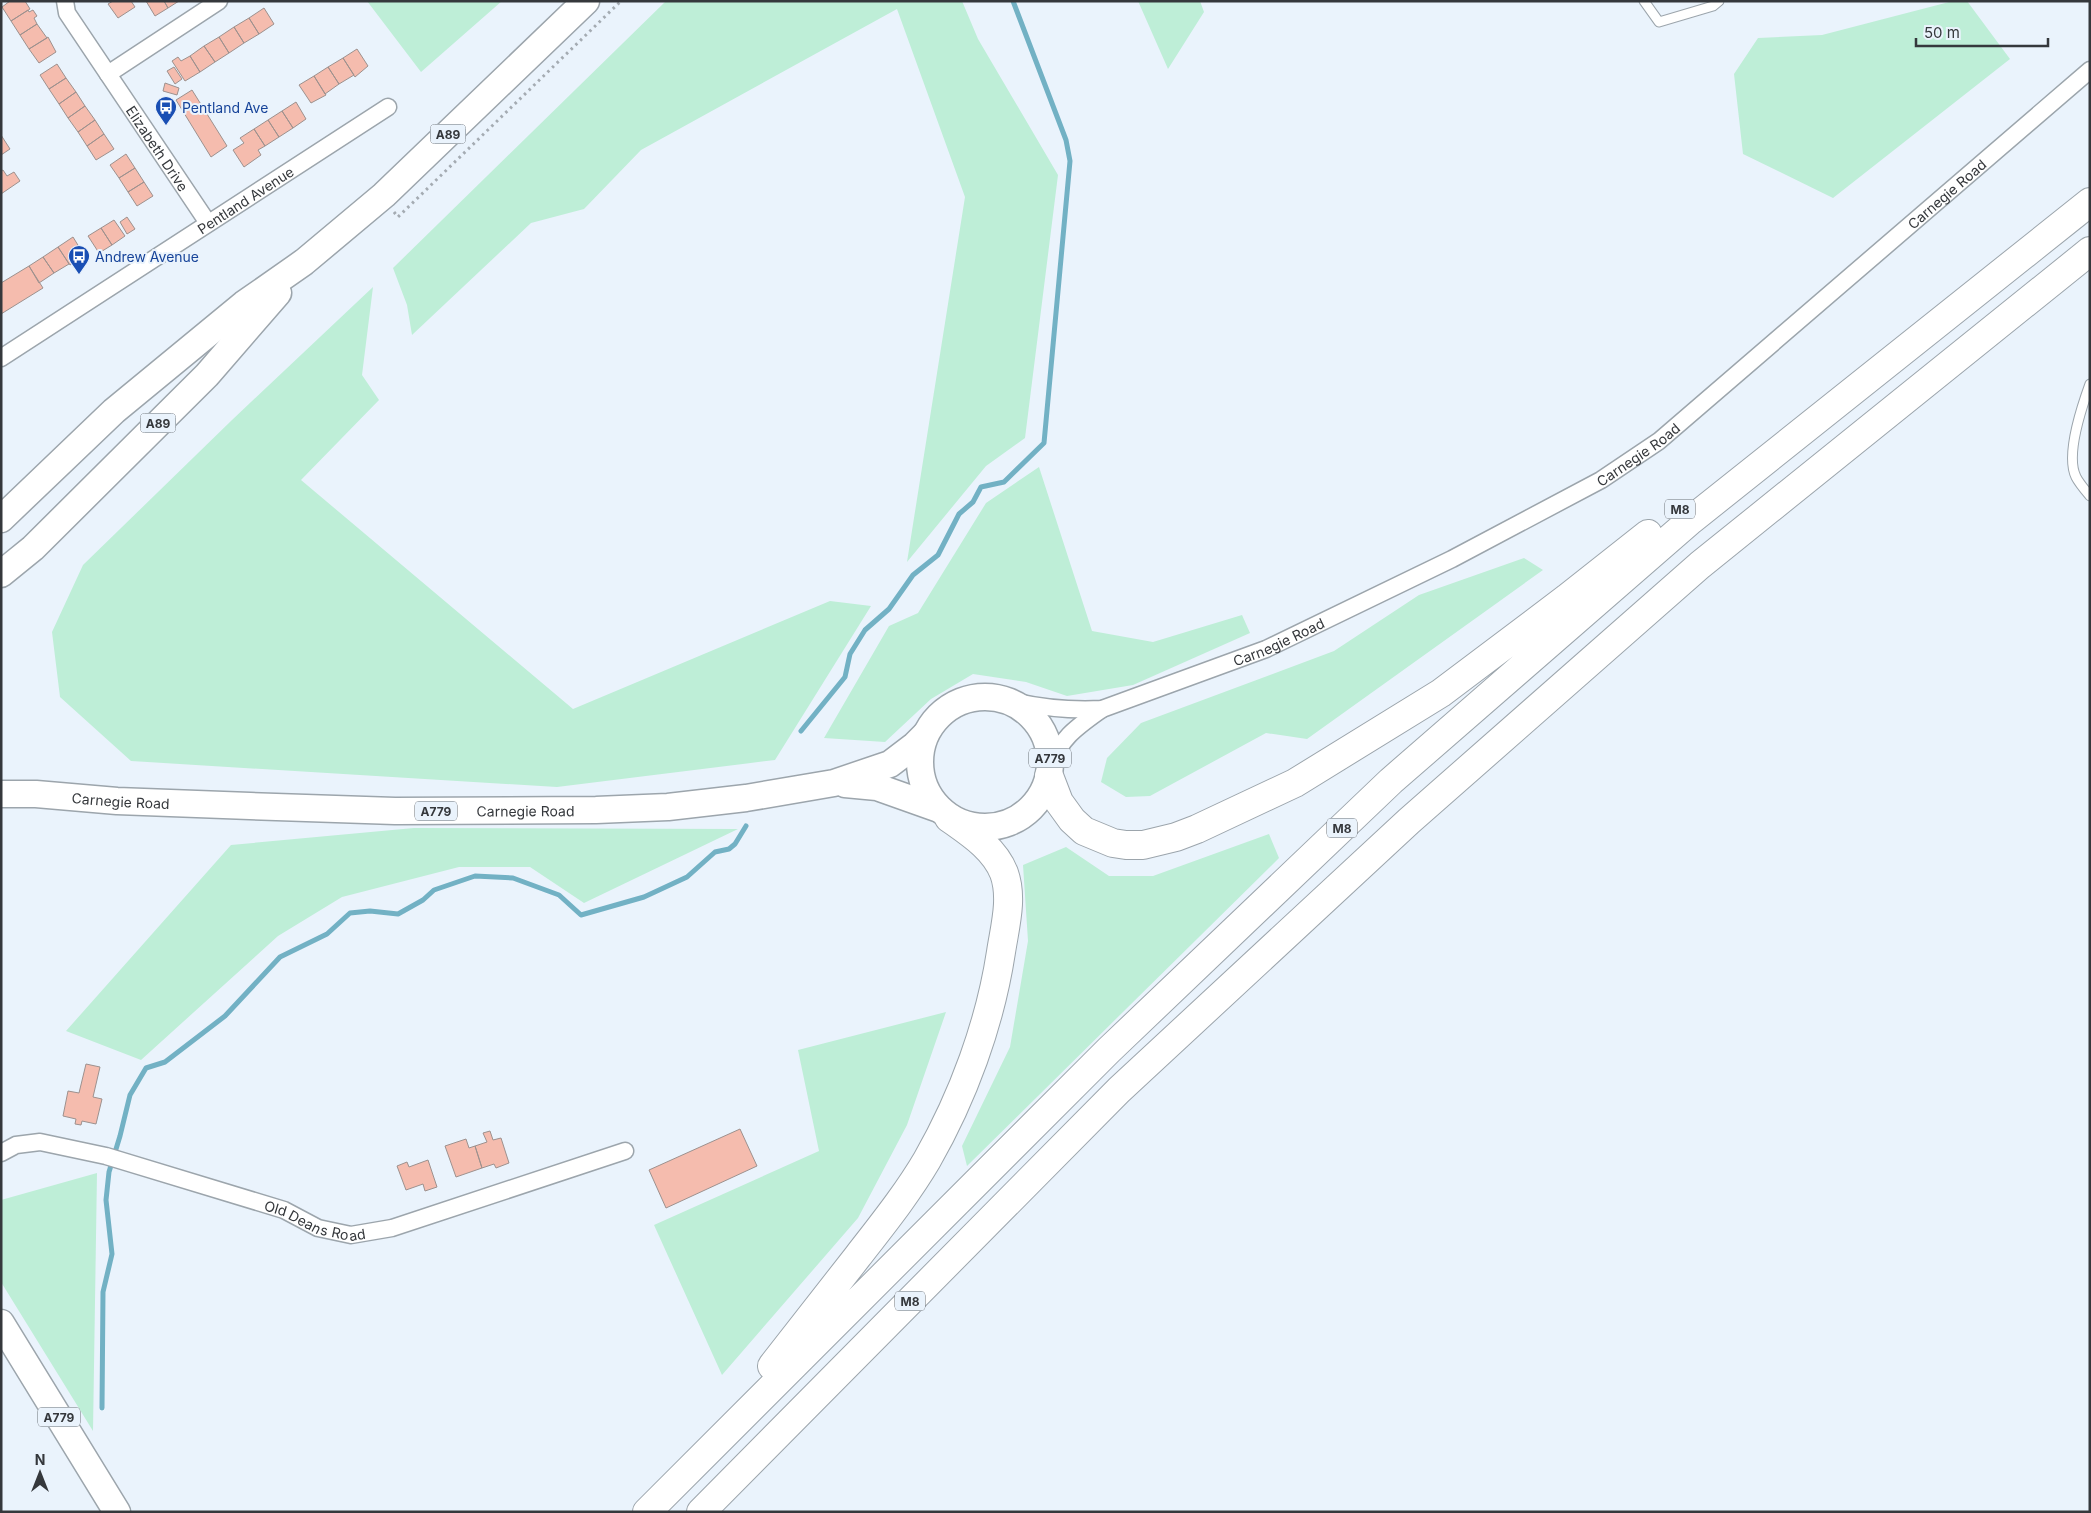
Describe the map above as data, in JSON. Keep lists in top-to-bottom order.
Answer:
{
  "streets": {
    "highway": ["M8"],
    "main road": ["A89", "Carnegie Road", "A779"],
    "street": ["Elizabeth Drive", "Pentland Avenue", "Old Deans Road"]
  },
  "crossings": [
    ["Elizabeth Drive", "Pentland Avenue"],
    ["Carnegie Road", "M8"],
    ["Carnegie Road", "A779"],
    ["M8", "A779"]
  ],
  "places": {
    "bus stop": ["Pentland Ave", "Andrew Avenue"]
  },
  "scale_bar": "50 m",
  "north": "top"
}
